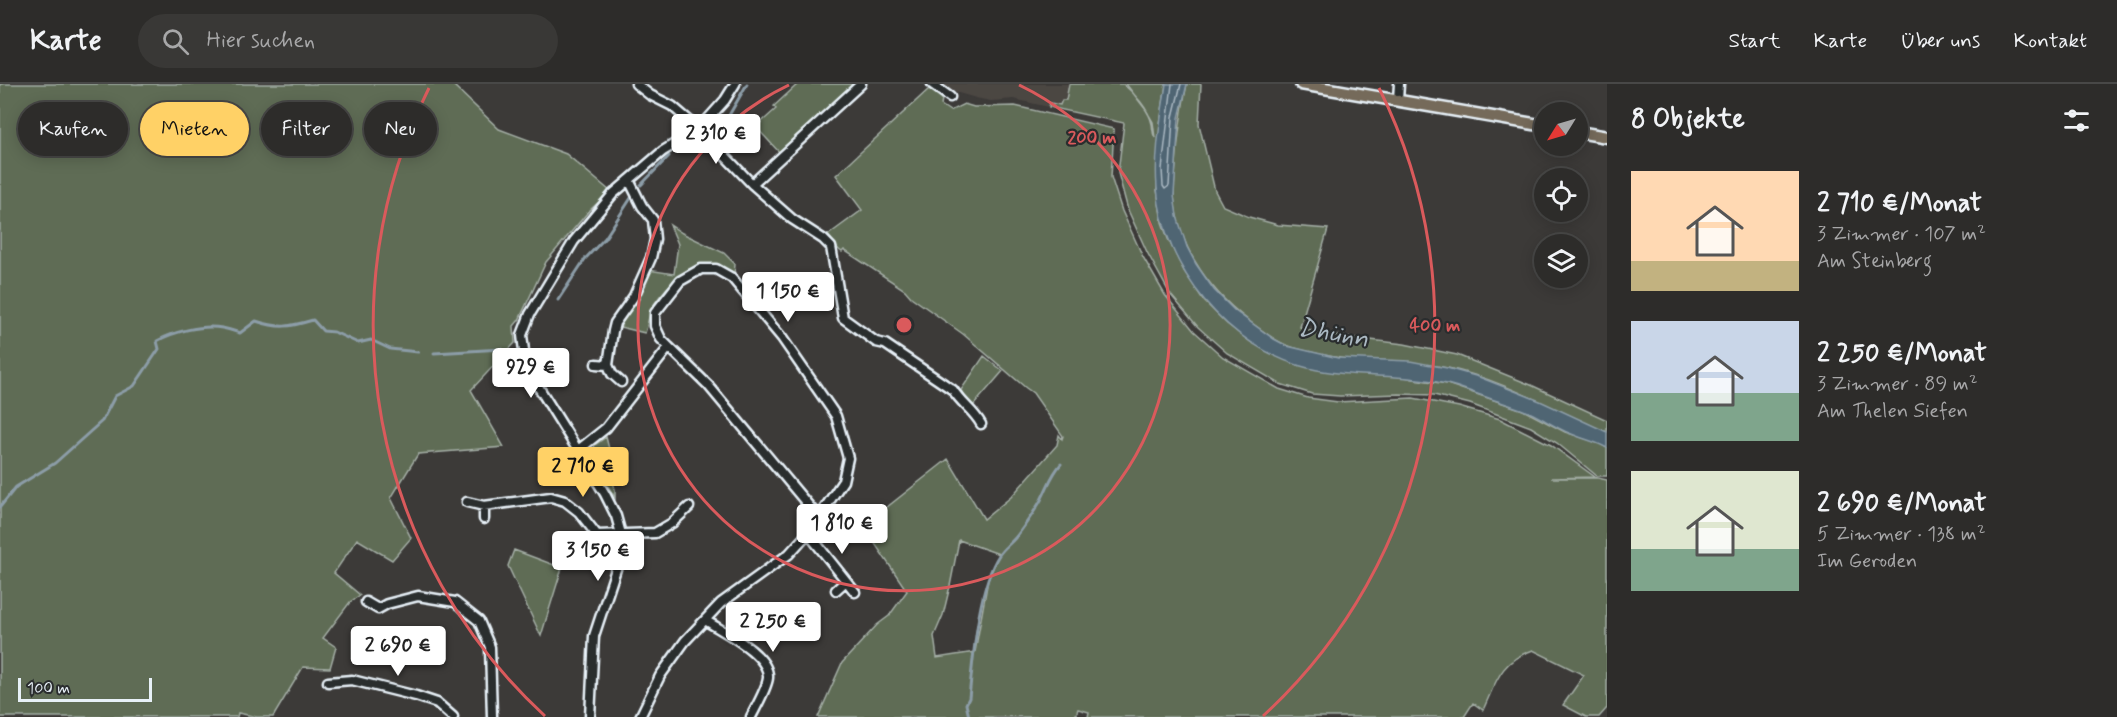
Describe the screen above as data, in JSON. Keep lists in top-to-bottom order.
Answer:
{
  "water": ["Dhünn"],
  "scale_bar": "100 m",
  "north": "bottom left",
  "page": {
    "header": "Karte",
    "search": "Hier suchen",
    "nav": [
      "Start",
      "Karte",
      "Über uns",
      "Kontakt"
    ],
    "heading": "8 Objekte",
    "chip": [
      "Kaufen",
      "Mieten",
      "Filter",
      "Neu"
    ],
    "price": [
      "2 310 €",
      "1 150 €",
      "929 €",
      "2 710 €",
      "1 810 €",
      "3 150 €",
      "2 250 €",
      "2 690 €"
    ],
    "list": [
      {
        "name": "2 710 €/Monat",
        "note": "3 Zimmer · 107 m² · Am Steinberg"
      },
      {
        "name": "2 250 €/Monat",
        "note": "3 Zimmer · 89 m² · Am Thelen Siefen"
      },
      {
        "name": "2 690 €/Monat",
        "note": "5 Zimmer · 138 m² · Im Geroden"
      }
    ],
    "scale": "100 m"
  },
  "rings": ["200 m", "400 m"]
}
